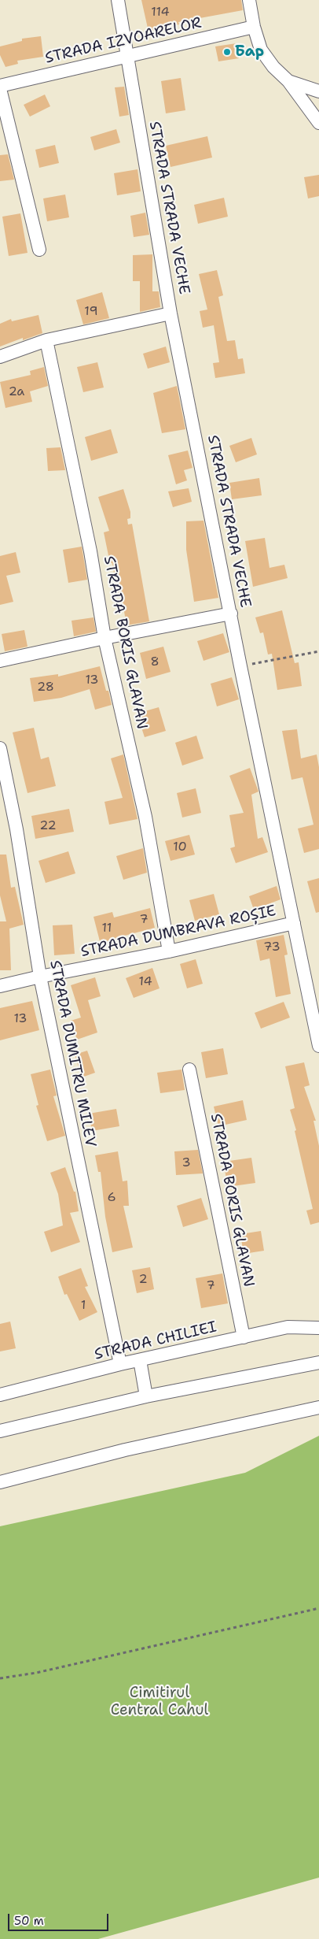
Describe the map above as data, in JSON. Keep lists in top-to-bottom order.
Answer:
{
  "streets": {
    "street": [
      "STRADA IZVOARELOR",
      "STRADA STRADA VECHE",
      "STRADA BORIS GLAVAN",
      "STRADA DUMBRAVA ROȘIE",
      "STRADA DUMITRU MILEV",
      "STRADA CHILIEI"
    ]
  },
  "crossings": [
    ["STRADA IZVOARELOR", "STRADA STRADA VECHE"],
    ["STRADA STRADA VECHE", "STRADA DUMBRAVA ROȘIE"],
    ["STRADA BORIS GLAVAN", "STRADA DUMBRAVA ROȘIE"],
    ["STRADA BORIS GLAVAN", "STRADA CHILIEI"],
    ["STRADA DUMBRAVA ROȘIE", "STRADA DUMITRU MILEV"],
    ["STRADA DUMITRU MILEV", "STRADA CHILIEI"]
  ],
  "parks": ["Cimitirul Central Cahul"],
  "places": ["Бар"],
  "house_numbers": [
    "114",
    "19",
    "2a",
    "8",
    "13",
    "28",
    "22",
    "10",
    "7",
    "11",
    "73",
    "14",
    "13",
    "3",
    "6",
    "2",
    "7",
    "1"
  ],
  "scale_bar": "50 m"
}
